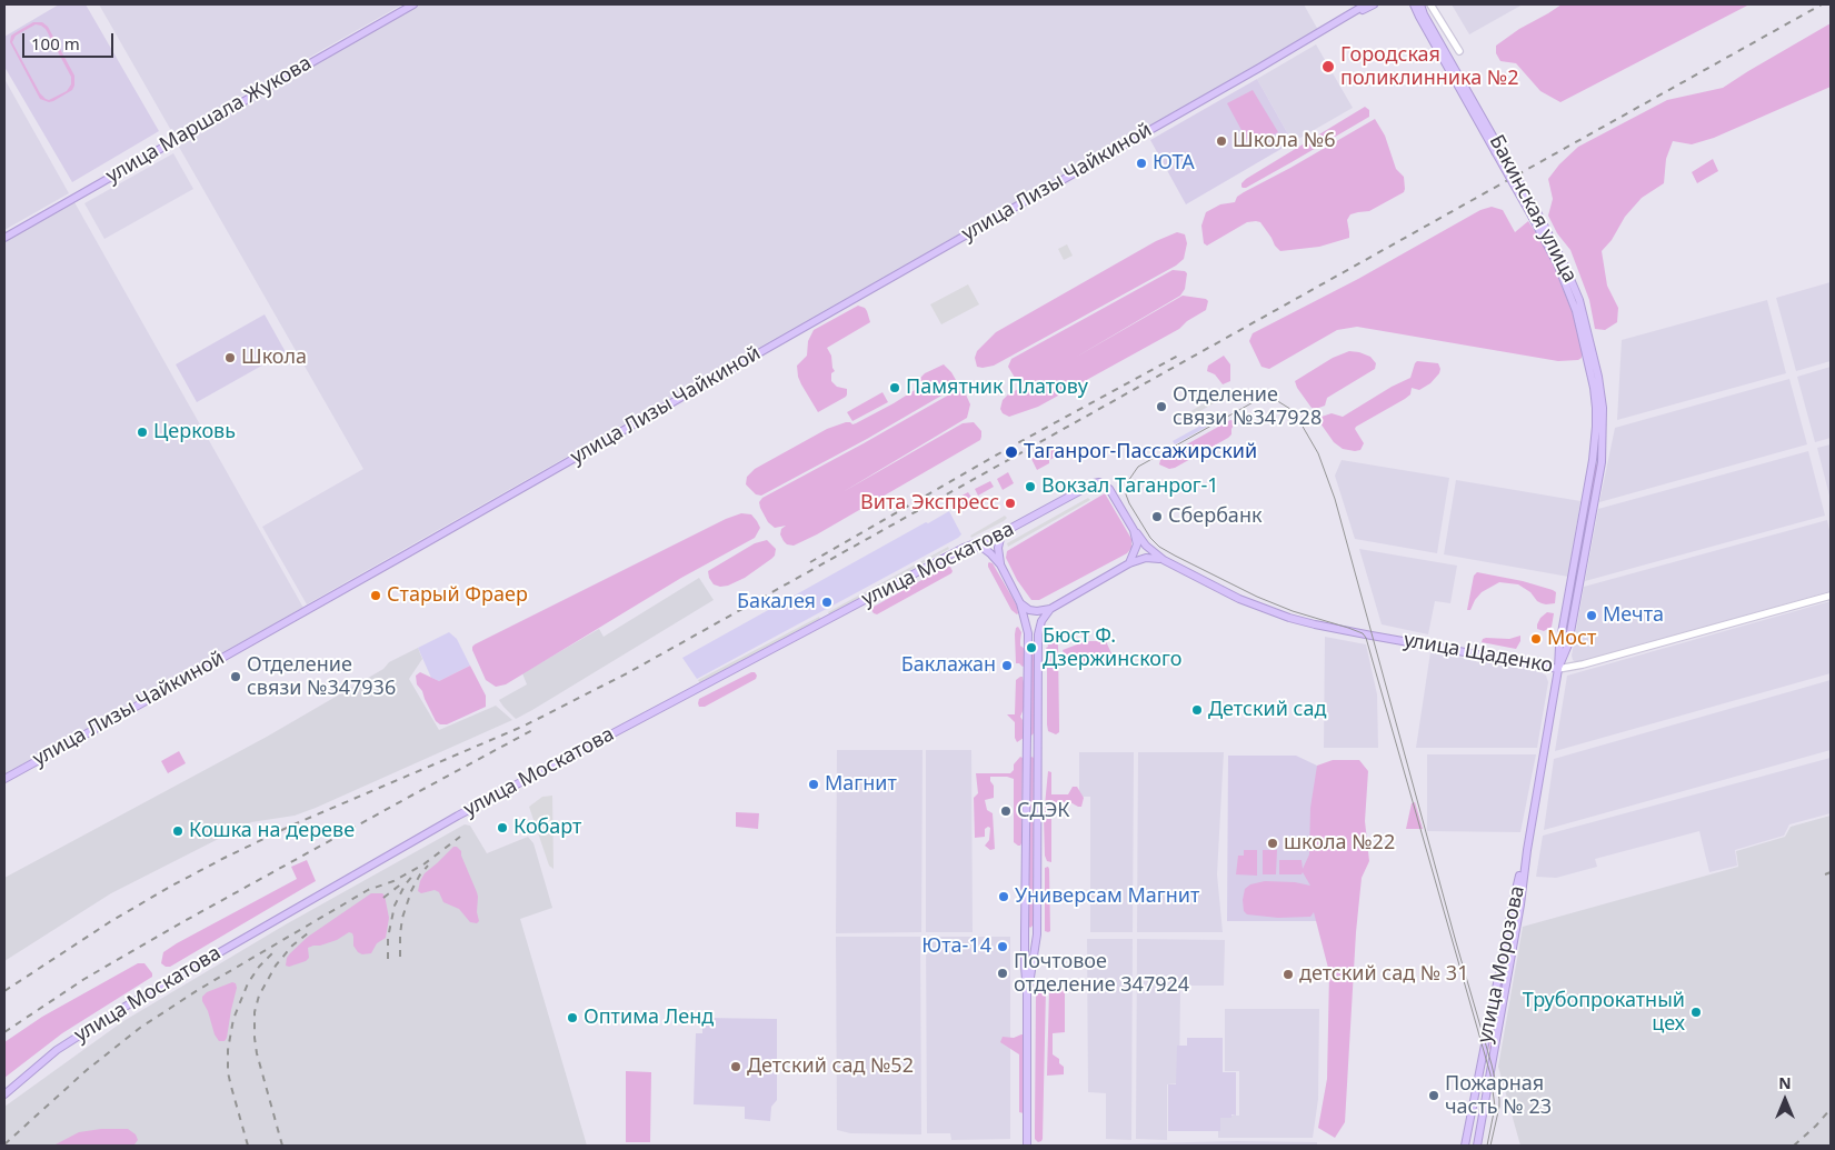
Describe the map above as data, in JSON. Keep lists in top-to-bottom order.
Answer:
{
  "streets": {
    "main road": [
      "улица Маршала Жукова",
      "улица Лизы Чайкиной",
      "Бакинская улица",
      "улица Москатова",
      "улица Щаденко",
      "улица Морозова"
    ]
  },
  "crossings": [
    ["Бакинская улица", "улица Морозова"],
    ["улица Москатова", "улица Щаденко"],
    ["улица Щаденко", "улица Морозова"]
  ],
  "places": [
    "Городская поликлинника №2",
    "Школа №6",
    "ЮТА",
    "Школа",
    "Памятник Платову",
    "Отделение связи №347928",
    "Церковь",
    "Таганрог-Пассажирский",
    "Вокзал Таганрог-1",
    "Вита Экспресс",
    "Сбербанк",
    "Старый Фраер",
    "Бакалея",
    "Мечта",
    "Мост",
    "Бюст Ф. Дзержинского",
    "Баклажан",
    "Отделение связи №347936",
    "Детский сад",
    "Магнит",
    "СДЭК",
    "Кобарт",
    "Кошка на дереве",
    "школа №22",
    "Универсам Магнит",
    "Юта-14",
    "Почтовое отделение 347924",
    "детский сад № 31",
    "Трубопрокатный цех",
    "Оптима Ленд",
    "Детский сад №52",
    "Пожарная часть № 23"
  ],
  "scale_bar": "100 m",
  "north": "top"
}
